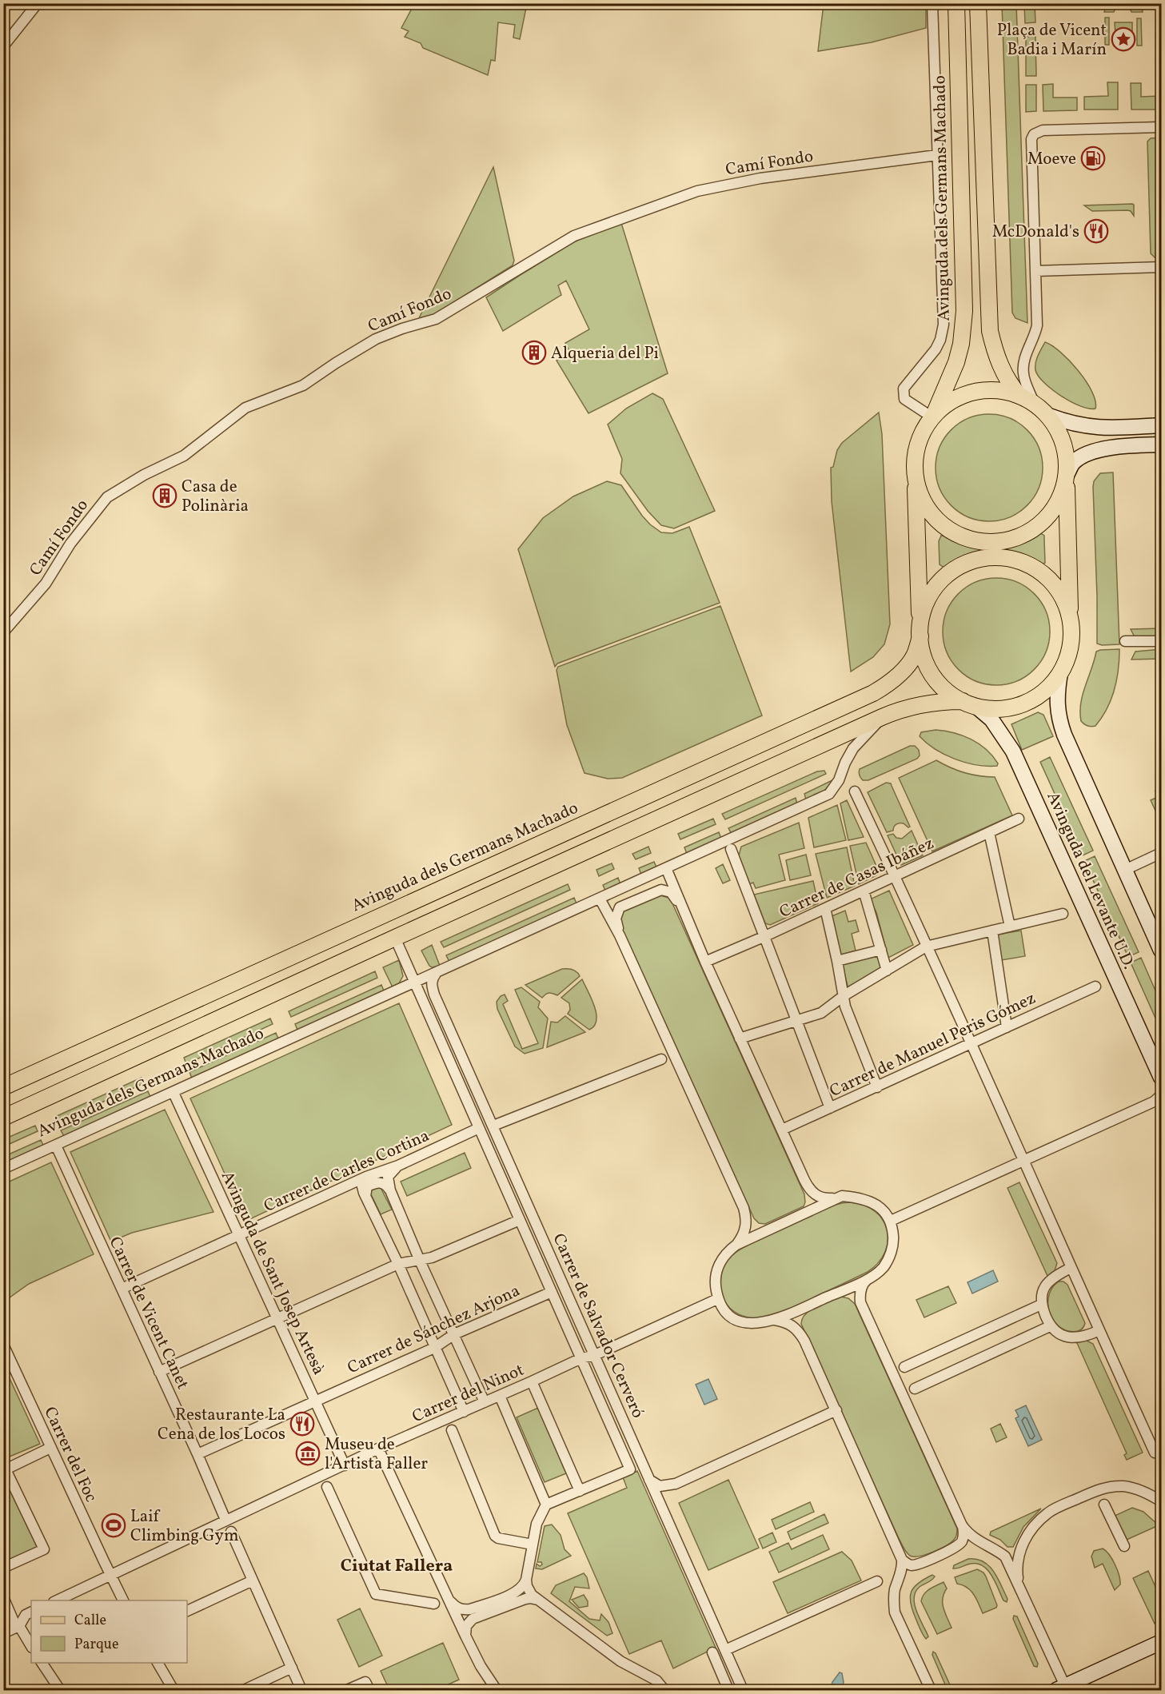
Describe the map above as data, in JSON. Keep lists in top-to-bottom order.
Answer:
{
  "streets": {
    "main road": ["Avinguda dels Germans Machado"],
    "street": [
      "Camí Fondo",
      "Carrer de Casas Ibáñez",
      "Avinguda del Levante U.D.",
      "Carrer de Manuel Peris Gómez",
      "Carrer de Carles Cortina",
      "Avinguda de Sant Josep Artesà",
      "Carrer de Vicent Canet",
      "Carrer de Salvador Cerveró",
      "Carrer de Sánchez Arjona",
      "Carrer del Ninot",
      "Carrer del Foc"
    ]
  },
  "crossings": [
    ["Avinguda dels Germans Machado", "Avinguda del Levante U.D."],
    ["Avinguda dels Germans Machado", "Avinguda de Sant Josep Artesà"],
    ["Avinguda dels Germans Machado", "Carrer de Vicent Canet"],
    ["Avinguda dels Germans Machado", "Carrer de Salvador Cerveró"],
    ["Carrer de Carles Cortina", "Avinguda de Sant Josep Artesà"],
    ["Carrer de Carles Cortina", "Carrer de Vicent Canet"],
    ["Carrer de Carles Cortina", "Carrer de Salvador Cerveró"],
    ["Avinguda de Sant Josep Artesà", "Carrer de Sánchez Arjona"],
    ["Avinguda de Sant Josep Artesà", "Carrer del Ninot"],
    ["Carrer de Vicent Canet", "Carrer de Sánchez Arjona"],
    ["Carrer de Vicent Canet", "Carrer del Ninot"],
    ["Carrer de Salvador Cerveró", "Carrer de Sánchez Arjona"],
    ["Carrer de Salvador Cerveró", "Carrer del Ninot"],
    ["Carrer del Ninot", "Carrer del Foc"]
  ],
  "districts": ["Ciutat Fallera"],
  "places": {
    "place": ["Plaça de Vicent Badia i Marín"],
    "fuel station": ["Moeve"],
    "restaurant": ["McDonald's", "Restaurante La Cena de los Locos"],
    "building": ["Alqueria del Pi", "Casa de Polinària"],
    "museum": ["Museu de l'Artista Faller"],
    "sports": ["Laif Climbing Gym"]
  },
  "legend": ["Calle", "Parque"]
}
